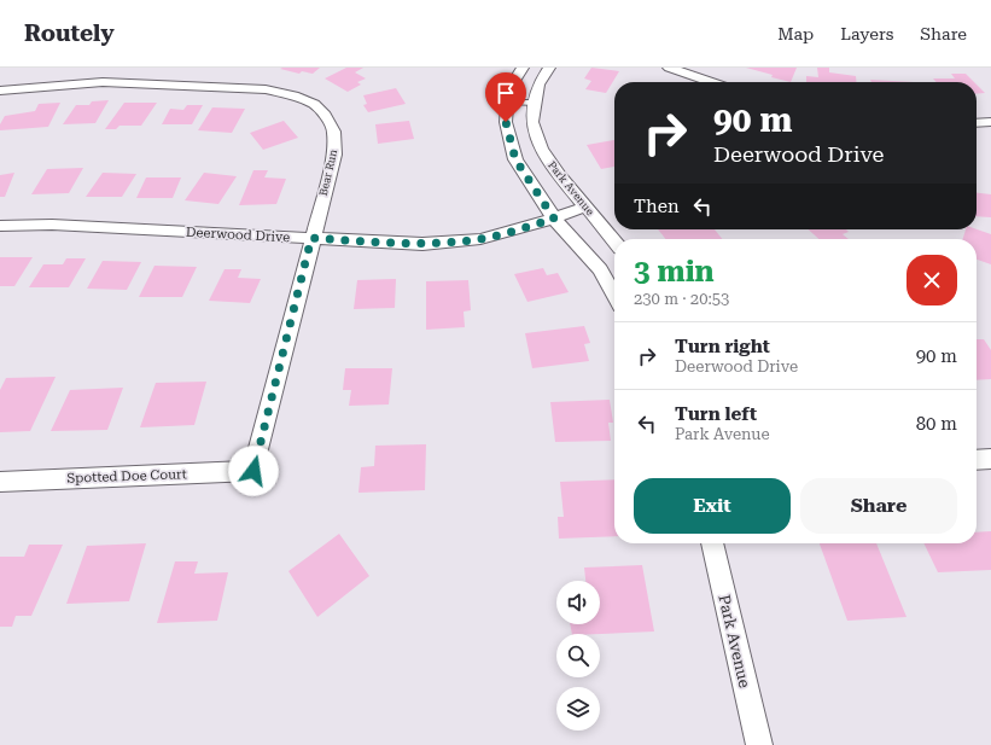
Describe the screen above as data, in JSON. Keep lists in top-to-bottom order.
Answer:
{
  "streets": {
    "street": [
      "Bear Run",
      "Park Avenue",
      "Deerwood Drive",
      "Spotted Doe Court"
    ]
  },
  "crossings": [
    ["Bear Run", "Deerwood Drive"],
    ["Bear Run", "Spotted Doe Court"],
    ["Park Avenue", "Deerwood Drive"]
  ],
  "page": {
    "header": "Routely",
    "nav": ["Map", "Layers", "Share"],
    "turn": ["90 m", "Deerwood Drive"],
    "then": "Then",
    "heading": ["3 min", "230 m · 20:53"],
    "list": [
      {
        "name": "Turn right",
        "note": "Deerwood Drive",
        "value": "90 m"
      },
      {
        "name": "Turn left",
        "note": "Park Avenue",
        "value": "80 m"
      }
    ],
    "buttons": ["Exit", "Share"]
  }
}
